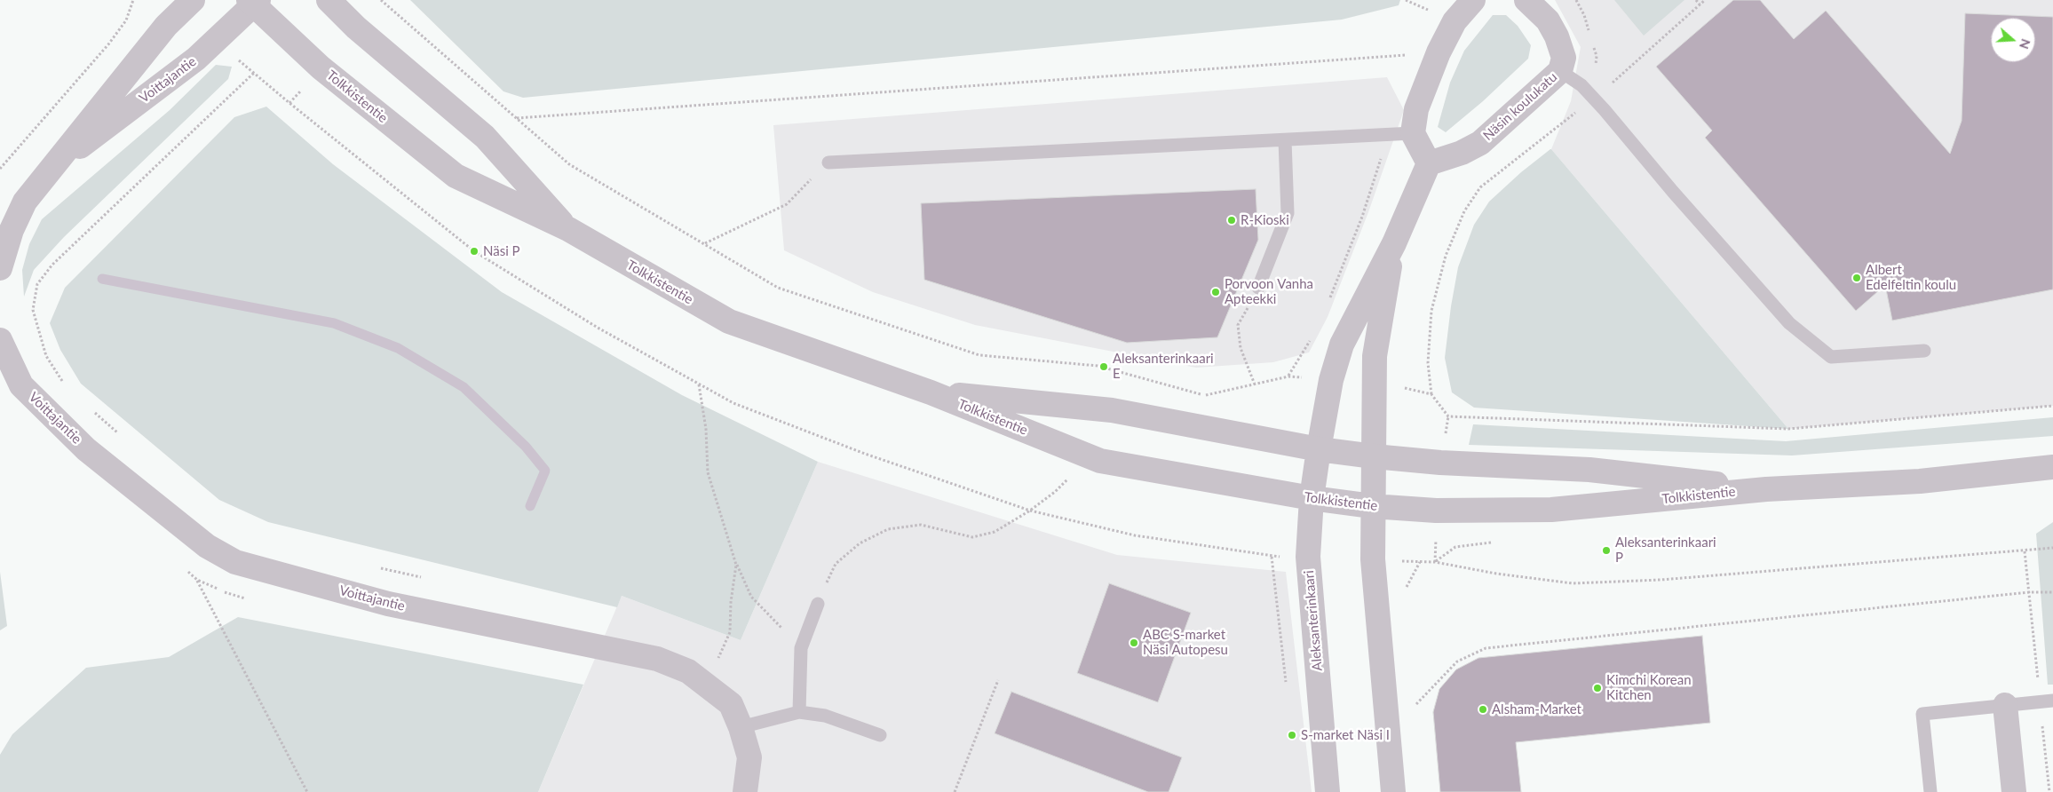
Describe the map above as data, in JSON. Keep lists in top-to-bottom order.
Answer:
{
  "streets": {
    "street": [
      "Voittajantie",
      "Tolkkistentie",
      "Näsin koulukatu",
      "Aleksanterinkaari"
    ]
  },
  "crossings": [
    ["Voittajantie", "Tolkkistentie"],
    ["Tolkkistentie", "Aleksanterinkaari"]
  ],
  "places": [
    "R-Kioski",
    "Näsi P",
    "Albert Edelfeltin koulu",
    "Porvoon Vanha Apteekki",
    "Aleksanterinkaari E",
    "Aleksanterinkaari P",
    "ABC S-market Näsi Autopesu",
    "Kimchi Korean Kitchen",
    "Alsham-Market",
    "S-market Näsi I"
  ],
  "north": "right"
}
